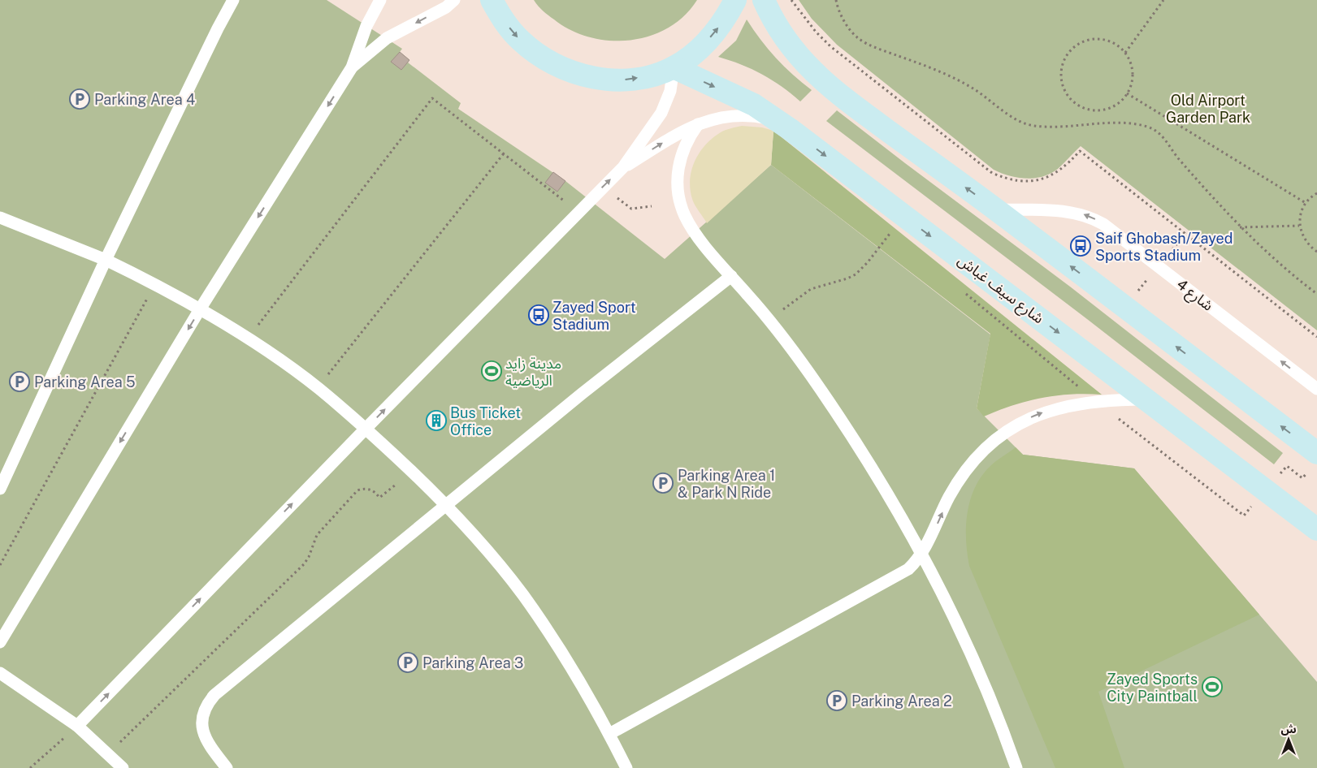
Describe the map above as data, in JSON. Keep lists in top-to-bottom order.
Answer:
{
  "streets": {
    "street": ["شارع سيف غباش"],
    "lane": ["شارع 4"]
  },
  "one_way": ["شارع 4"],
  "parks": ["Old Airport Garden Park"],
  "places": {
    "parking": [
      "Parking Area 4",
      "Parking Area 5",
      "Parking Area 1 & Park N Ride",
      "Parking Area 3",
      "Parking Area 2"
    ],
    "bus stop": ["Saif Ghobash/Zayed Sports Stadium", "Zayed Sport Stadium"],
    "sports": ["مدينة زايد الرياضية", "Zayed Sports City Paintball"],
    "building": ["Bus Ticket Office"]
  },
  "north": "top"
}
